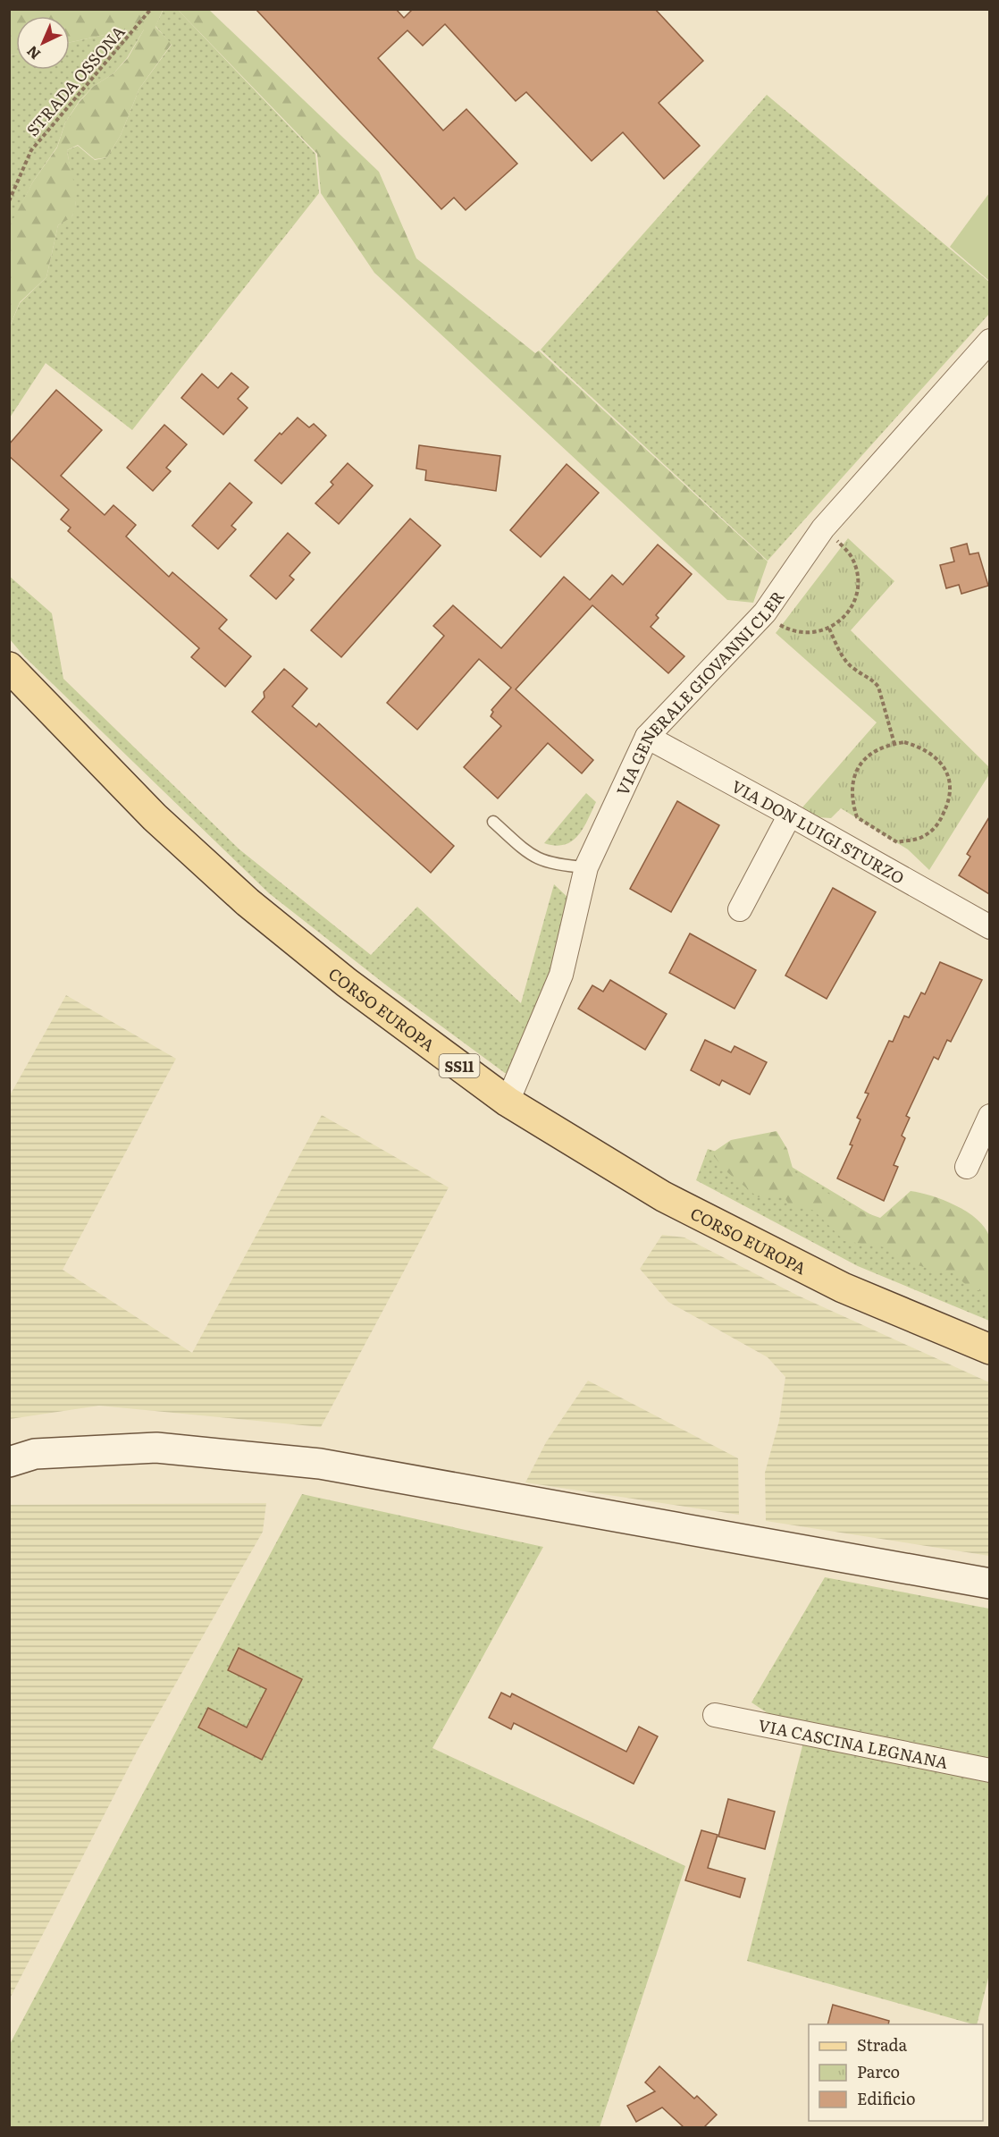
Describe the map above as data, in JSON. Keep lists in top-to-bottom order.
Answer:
{
  "streets": {
    "main road": ["CORSO EUROPA", "SS11"],
    "street": ["VIA GENERALE GIOVANNI CLER", "VIA DON LUIGI STURZO", "VIA CASCINA LEGNANA"],
    "path": ["STRADA OSSONA"]
  },
  "crossings": [
    ["VIA GENERALE GIOVANNI CLER", "VIA DON LUIGI STURZO"],
    ["VIA GENERALE GIOVANNI CLER", "CORSO EUROPA"]
  ],
  "legend": ["Strada", "Parco", "Edificio"],
  "north": "bottom left"
}
